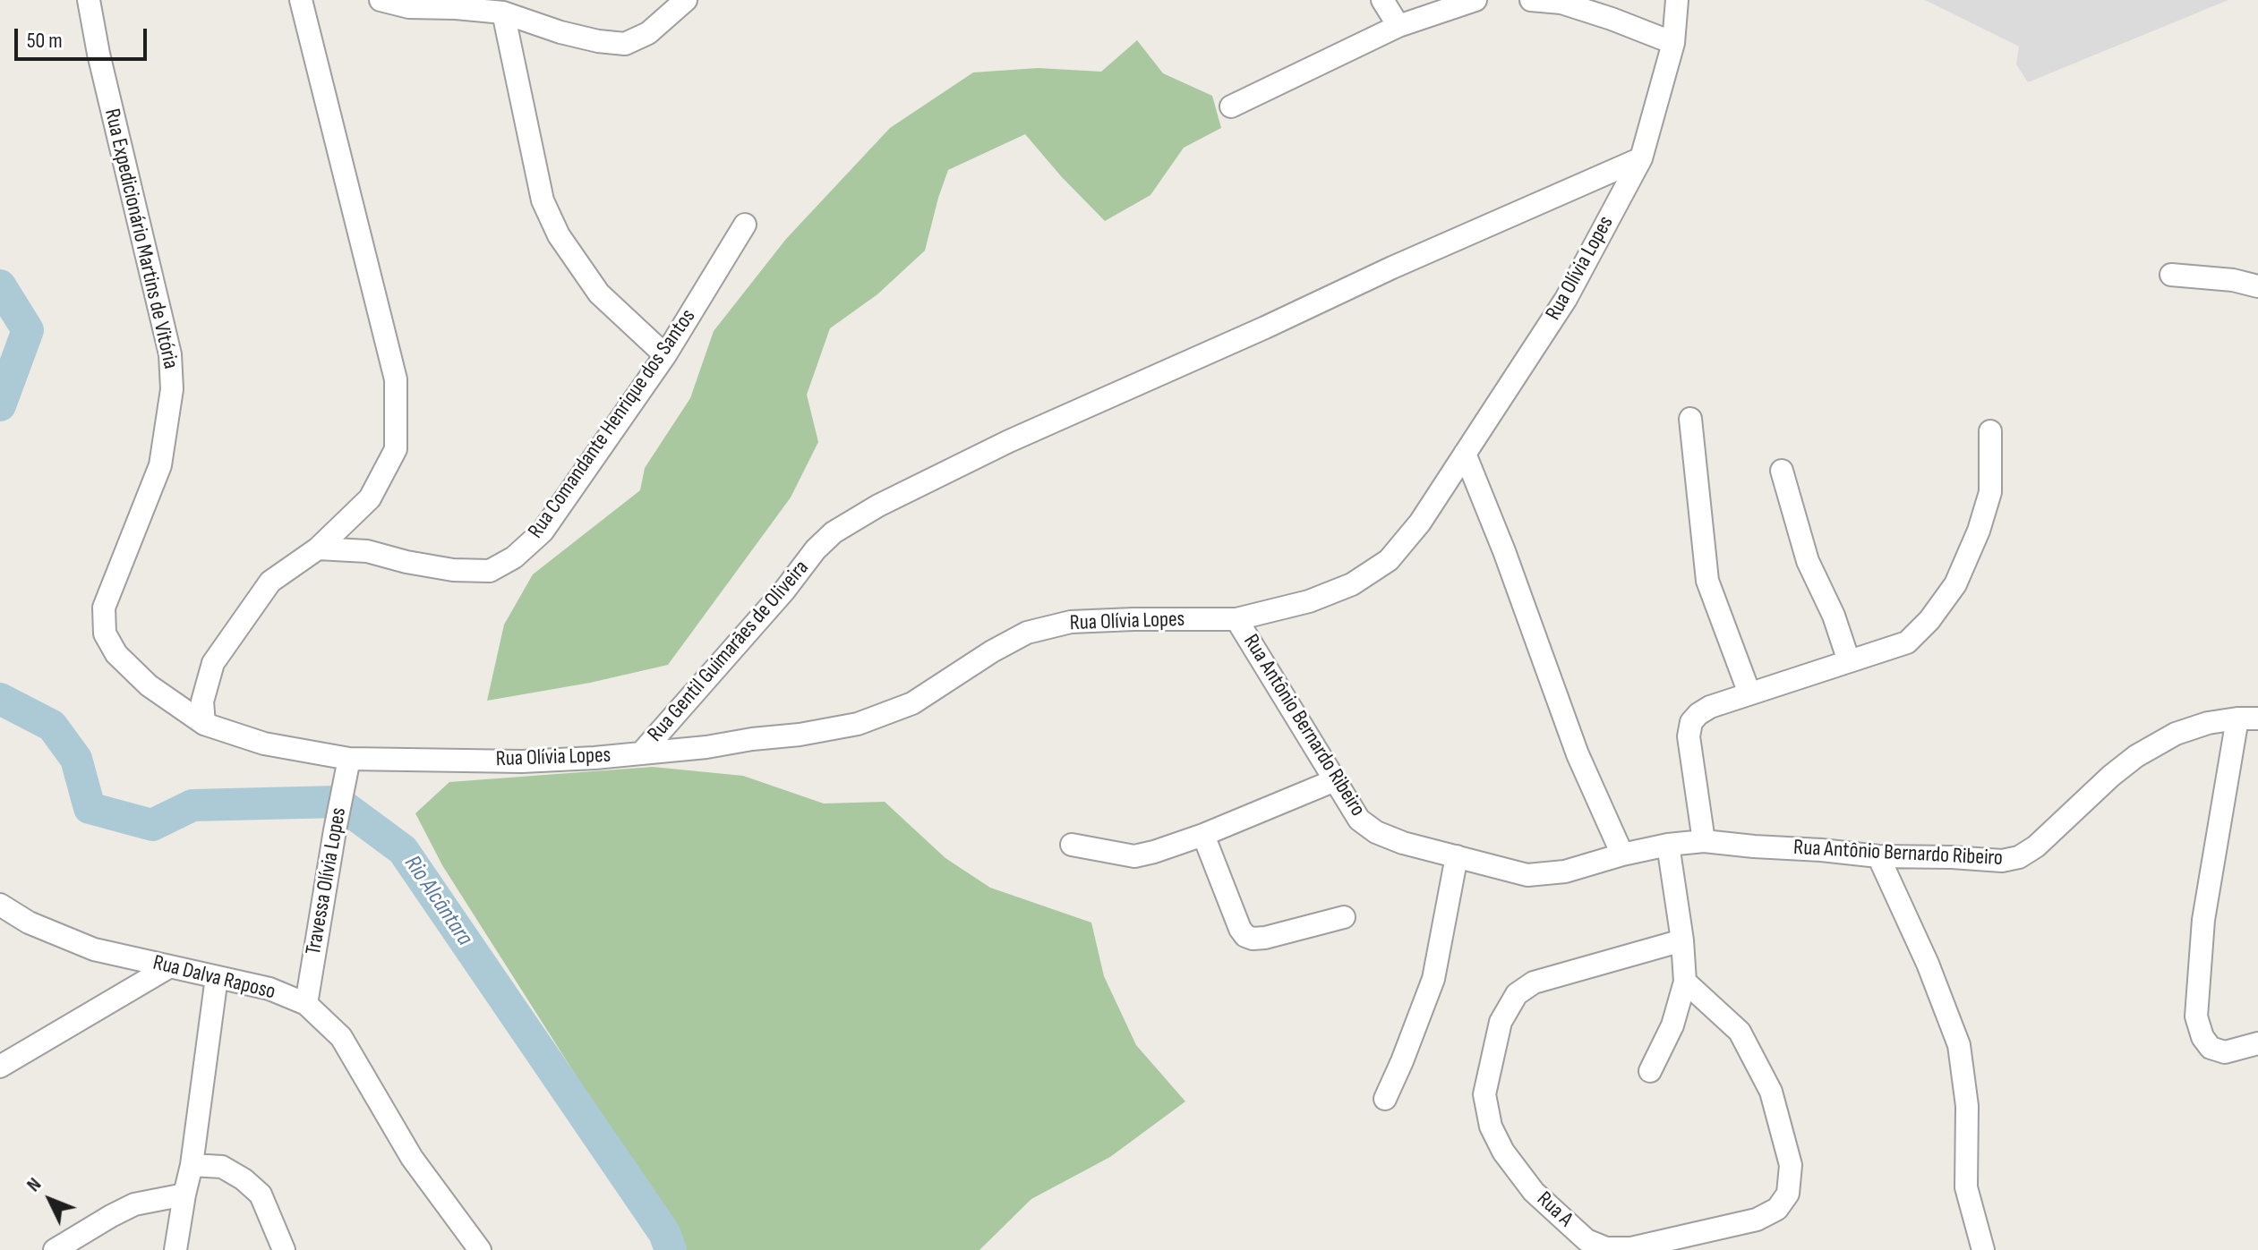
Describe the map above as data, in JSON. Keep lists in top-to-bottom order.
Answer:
{
  "streets": {
    "street": [
      "Rua Expedicionário Martins de Vitória",
      "Rua Olívia Lopes",
      "Rua Comandante Henrique dos Santos",
      "Rua Gentil Guimarães de Oliveira",
      "Rua Antônio Bernardo Ribeiro",
      "Travessa Olívia Lopes",
      "Rua Dalva Raposo",
      "Rua A"
    ]
  },
  "crossings": [
    ["Rua Expedicionário Martins de Vitória", "Rua Olívia Lopes"],
    ["Rua Olívia Lopes", "Rua Gentil Guimarães de Oliveira"],
    ["Rua Olívia Lopes", "Rua Antônio Bernardo Ribeiro"],
    ["Rua Olívia Lopes", "Travessa Olívia Lopes"],
    ["Travessa Olívia Lopes", "Rua Dalva Raposo"]
  ],
  "water": ["Rio Alcântara"],
  "scale_bar": "50 m",
  "north": "top left"
}
